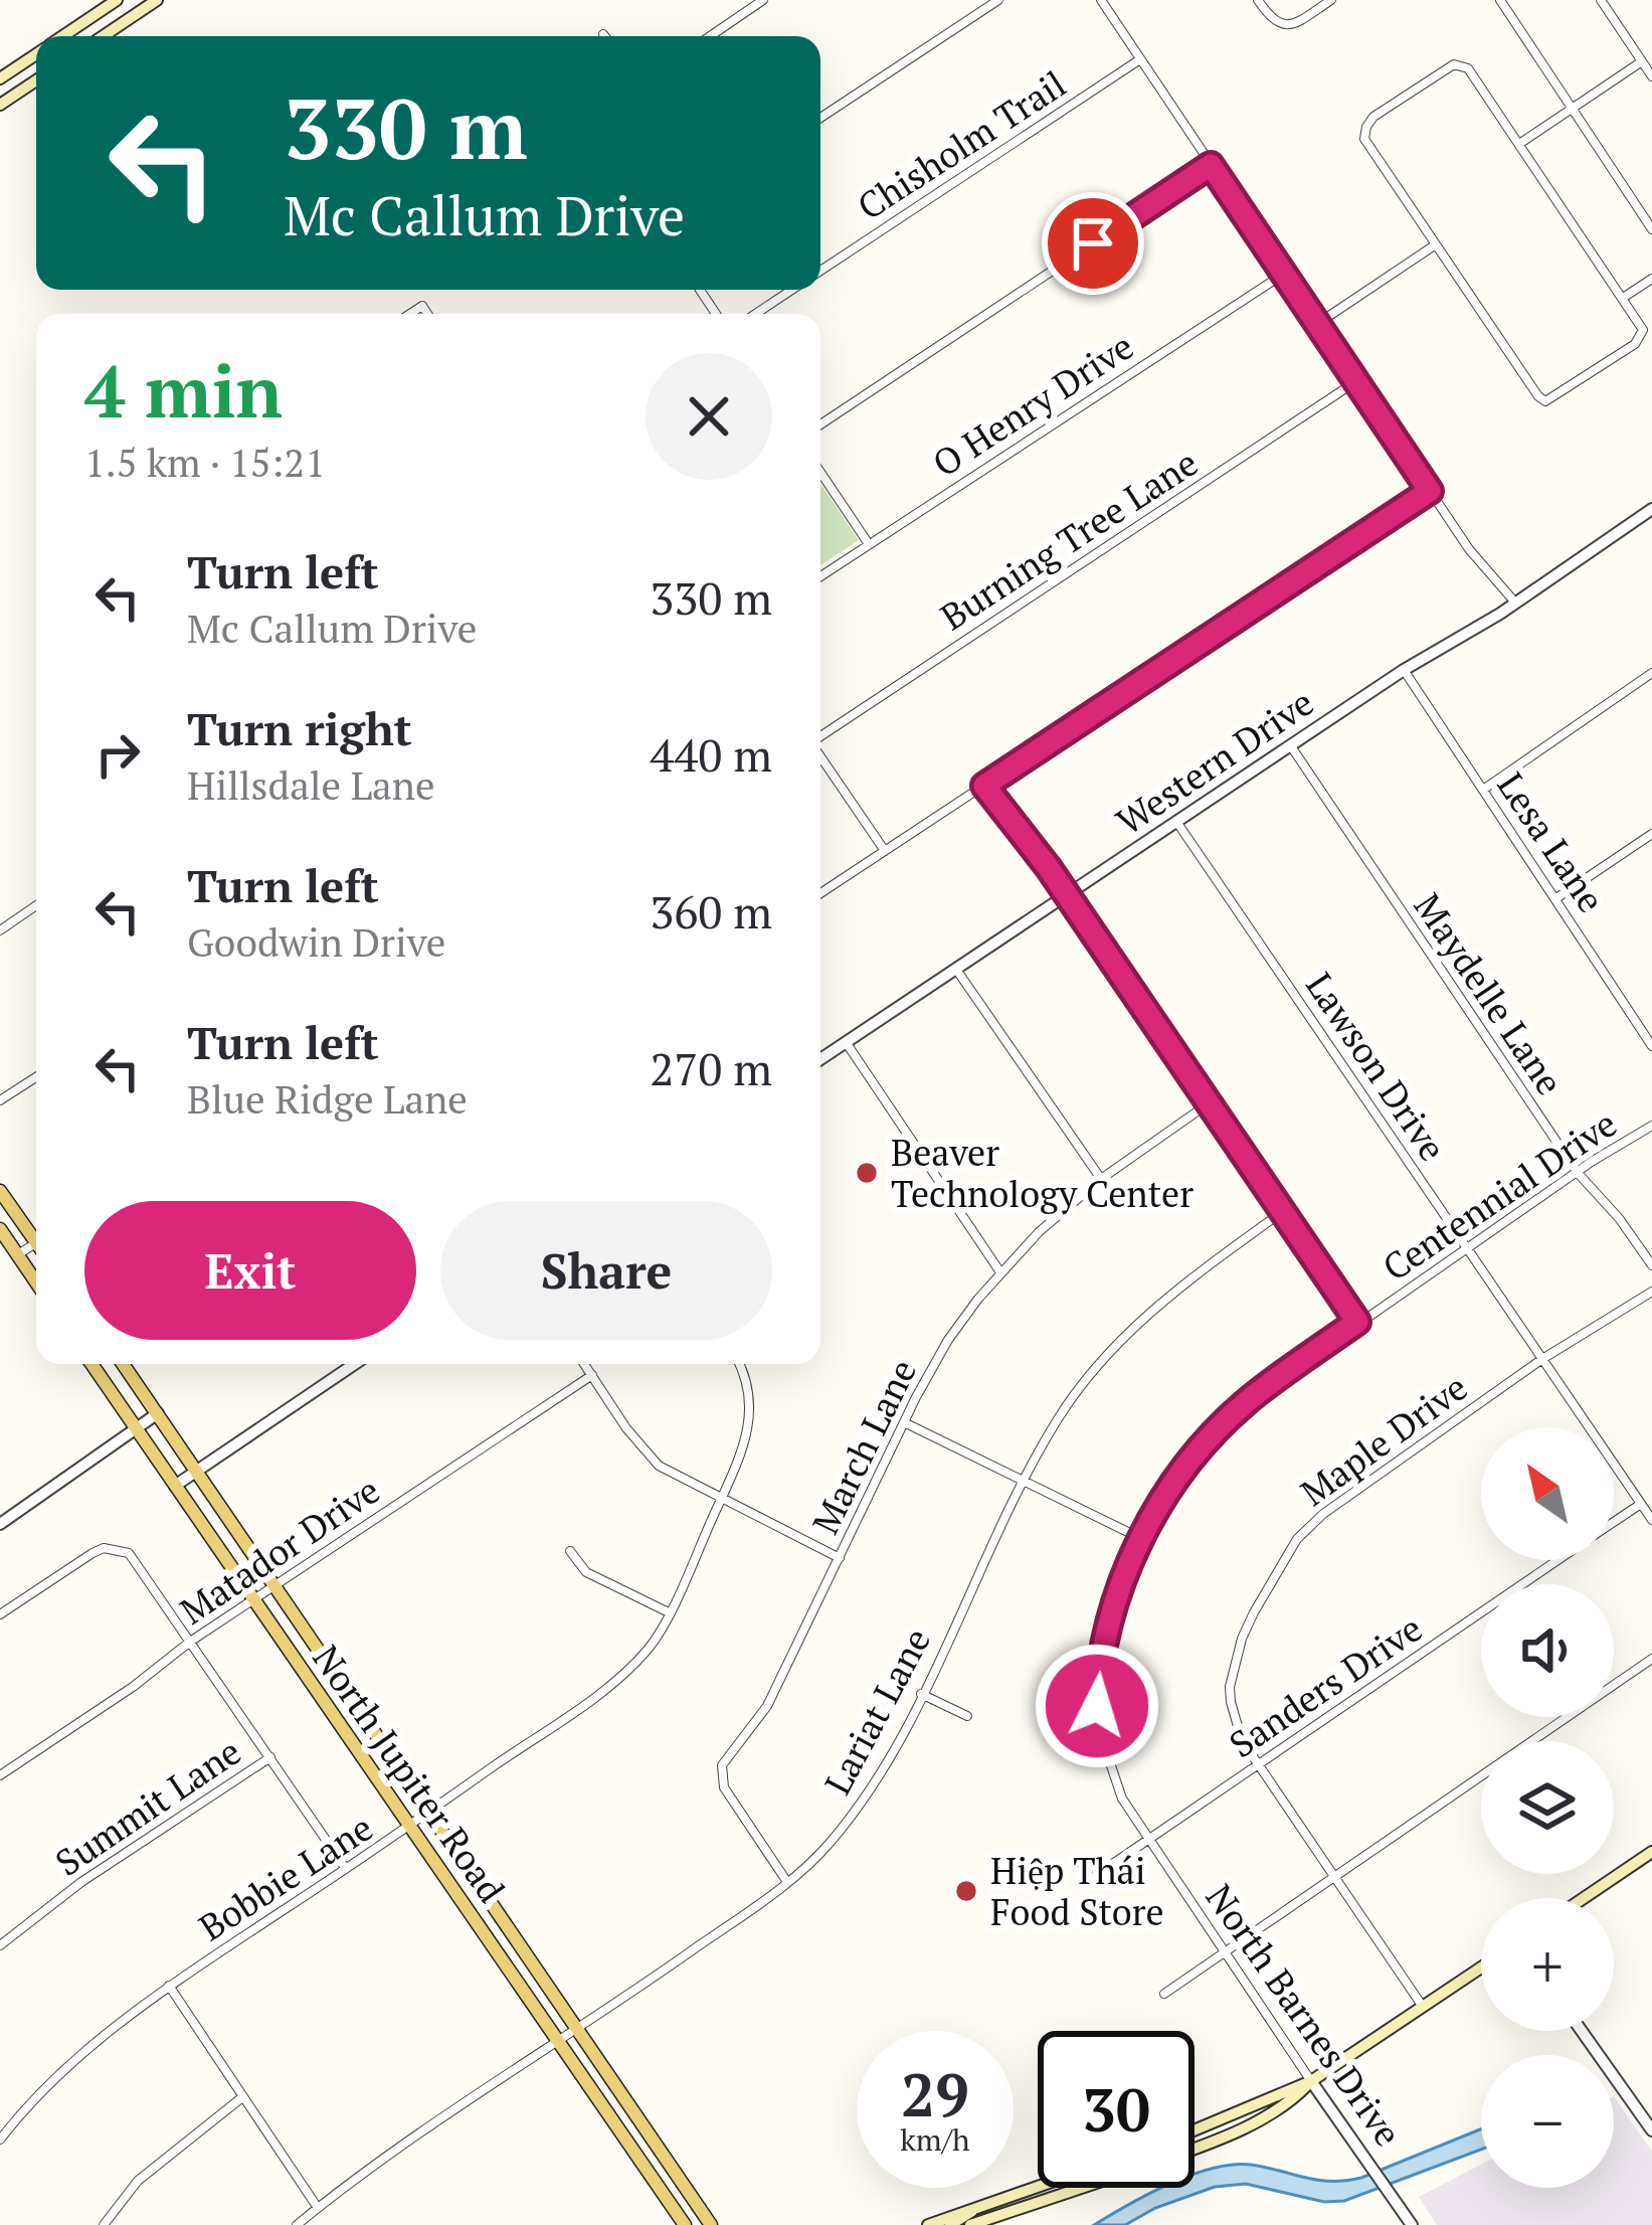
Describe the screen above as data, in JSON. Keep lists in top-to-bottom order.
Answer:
{
  "streets": {
    "main road": ["North Jupiter Road"],
    "street": [
      "Chisholm Trail",
      "O Henry Drive",
      "Burning Tree Lane",
      "Western Drive",
      "Lesa Lane",
      "Maydelle Lane",
      "Lawson Drive",
      "Centennial Drive",
      "Maple Drive",
      "March Lane",
      "Matador Drive",
      "Sanders Drive",
      "Lariat Lane",
      "Summit Lane",
      "Bobbie Lane",
      "North Barnes Drive"
    ]
  },
  "crossings": [
    ["Western Drive", "Lesa Lane"],
    ["Western Drive", "Maydelle Lane"],
    ["Western Drive", "Lawson Drive"],
    ["Maydelle Lane", "Centennial Drive"],
    ["Lawson Drive", "Centennial Drive"],
    ["Lawson Drive", "Maple Drive"],
    ["Lawson Drive", "Sanders Drive"],
    ["Centennial Drive", "Sanders Drive"],
    ["Centennial Drive", "North Barnes Drive"],
    ["Maple Drive", "Sanders Drive"],
    ["March Lane", "Lariat Lane"],
    ["Matador Drive", "North Jupiter Road"],
    ["Sanders Drive", "North Barnes Drive"],
    ["Lariat Lane", "North Jupiter Road"],
    ["North Jupiter Road", "Bobbie Lane"]
  ],
  "places": ["Beaver Technology Center", "Hiệp Thái Food Store"],
  "north": "top left",
  "page": {
    "turn": ["330 m", "Mc Callum Drive"],
    "heading": ["4 min", "1.5 km · 15:21"],
    "list": [
      {
        "name": "Turn left",
        "note": "Mc Callum Drive",
        "value": "330 m"
      },
      {
        "name": "Turn right",
        "note": "Hillsdale Lane",
        "value": "440 m"
      },
      {
        "name": "Turn left",
        "note": "Goodwin Drive",
        "value": "360 m"
      },
      {
        "name": "Turn left",
        "note": "Blue Ridge Lane",
        "value": "270 m"
      }
    ],
    "buttons": ["Exit", "Share"],
    "map_buttons": ["+", "−"],
    "speed": "29 km/h",
    "limit": "30"
  }
}
